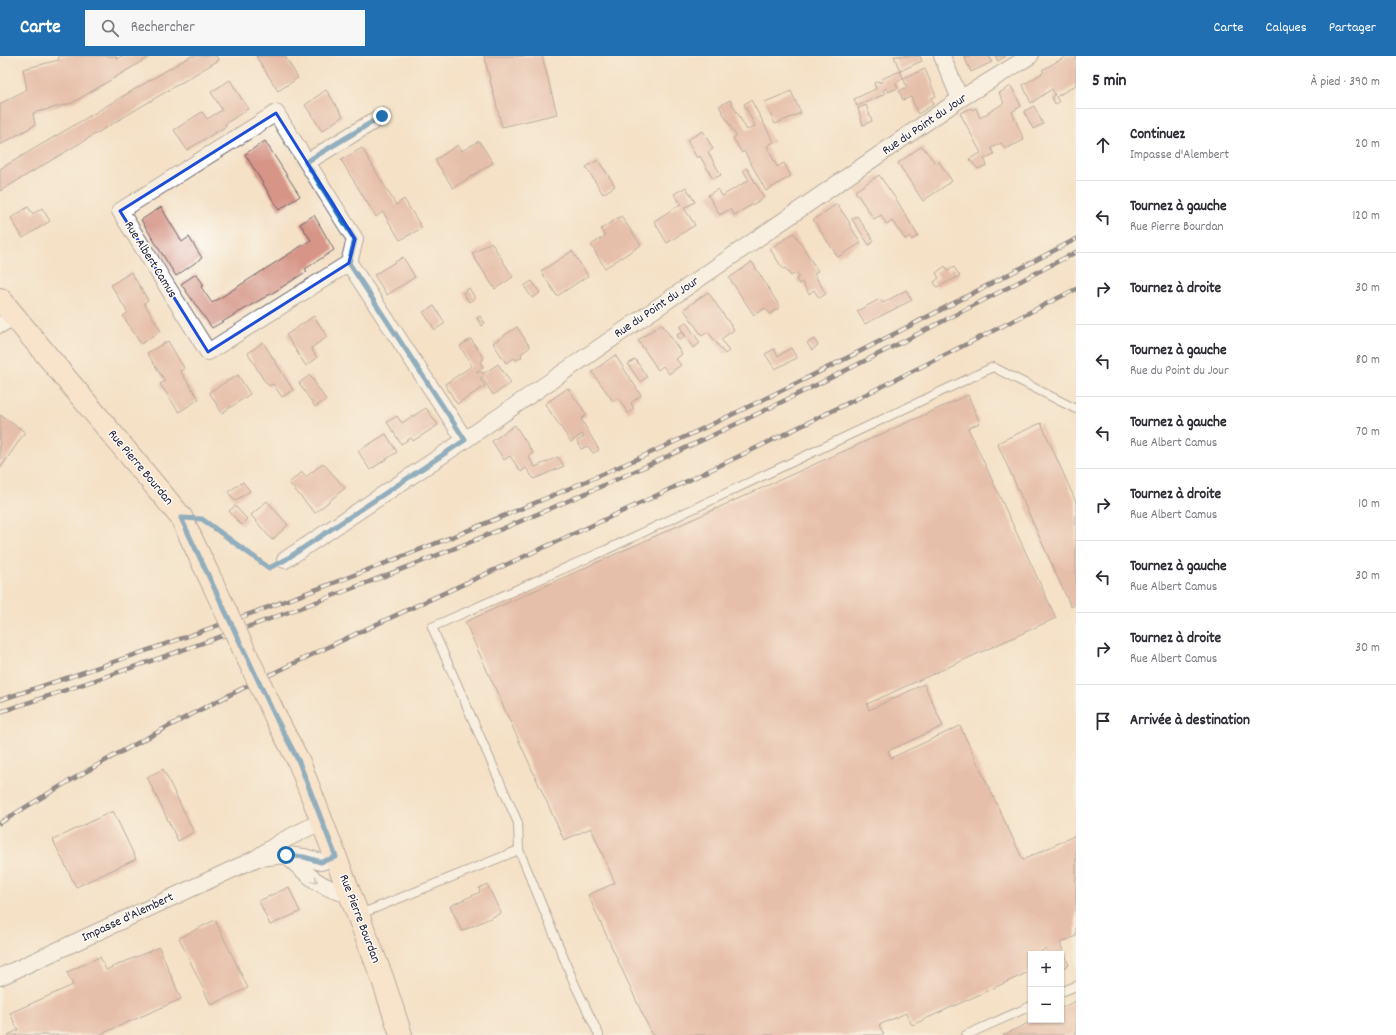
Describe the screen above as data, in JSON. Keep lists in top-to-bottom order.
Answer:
{
  "streets": {
    "street": [
      "Rue du Point du Jour",
      "Rue Albert Camus",
      "Rue Pierre Bourdan",
      "Impasse d'Alembert"
    ]
  },
  "crossings": [
    ["Rue Pierre Bourdan", "Impasse d'Alembert"]
  ],
  "page": {
    "header": "Carte",
    "search": "Rechercher",
    "nav": ["Carte", "Calques", "Partager"],
    "heading": ["5 min", "À pied · 390 m"],
    "list": [
      ["Continuez", "Impasse d'Alembert", "20 m"],
      ["Tournez à gauche", "Rue Pierre Bourdan", "120 m"],
      ["Tournez à droite", "30 m"],
      ["Tournez à gauche", "Rue du Point du Jour", "80 m"],
      ["Tournez à gauche", "Rue Albert Camus", "70 m"],
      ["Tournez à droite", "Rue Albert Camus", "10 m"],
      ["Tournez à gauche", "Rue Albert Camus", "30 m"],
      ["Tournez à droite", "Rue Albert Camus", "30 m"],
      "Arrivée à destination"
    ],
    "map_buttons": ["+", "−"]
  }
}
